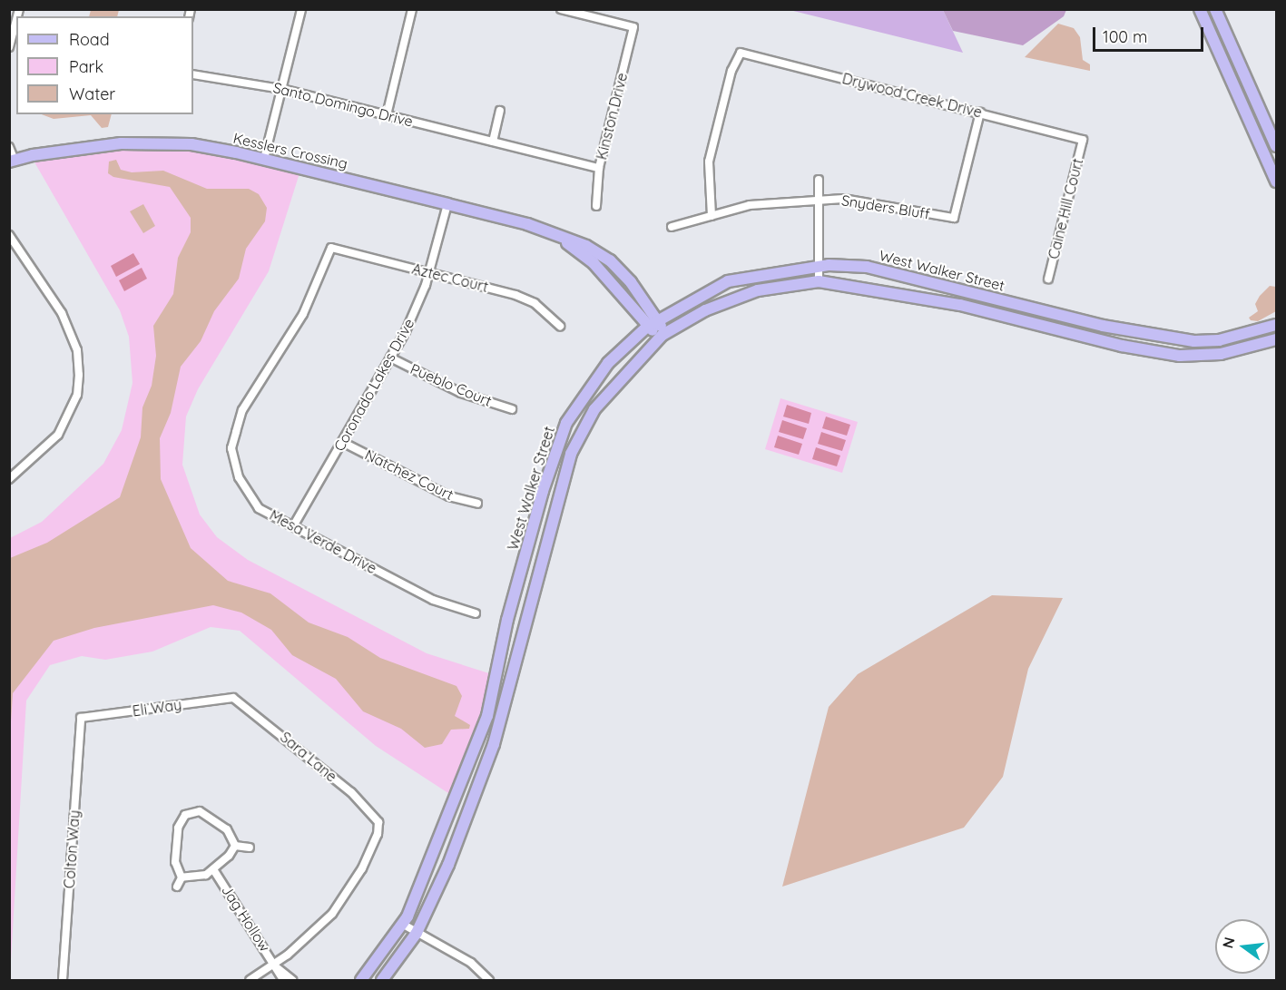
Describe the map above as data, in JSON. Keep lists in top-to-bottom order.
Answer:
{
  "streets": {
    "street": [
      "Drywood Creek Drive",
      "Santo Domingo Drive",
      "Kinston Drive",
      "Kesslers Crossing",
      "Snyders Bluff",
      "Caine Hill Court",
      "West Walker Street",
      "Aztec Court",
      "Coronado Lakes Drive",
      "Pueblo Court",
      "Natchez Court",
      "Mesa Verde Drive",
      "Eli Way",
      "Sara Lane",
      "Colton Way",
      "Jag Hollow"
    ]
  },
  "crossings": [
    ["Drywood Creek Drive", "Snyders Bluff"],
    ["Drywood Creek Drive", "Caine Hill Court"],
    ["Santo Domingo Drive", "Kinston Drive"],
    ["Kesslers Crossing", "West Walker Street"],
    ["Kesslers Crossing", "Coronado Lakes Drive"],
    ["Aztec Court", "Coronado Lakes Drive"],
    ["Aztec Court", "Mesa Verde Drive"],
    ["Coronado Lakes Drive", "Pueblo Court"],
    ["Coronado Lakes Drive", "Natchez Court"],
    ["Coronado Lakes Drive", "Mesa Verde Drive"],
    ["Eli Way", "Sara Lane"],
    ["Eli Way", "Colton Way"],
    ["Sara Lane", "Jag Hollow"]
  ],
  "legend": ["Road", "Park", "Water"],
  "scale_bar": "100 m",
  "north": "left"
}
